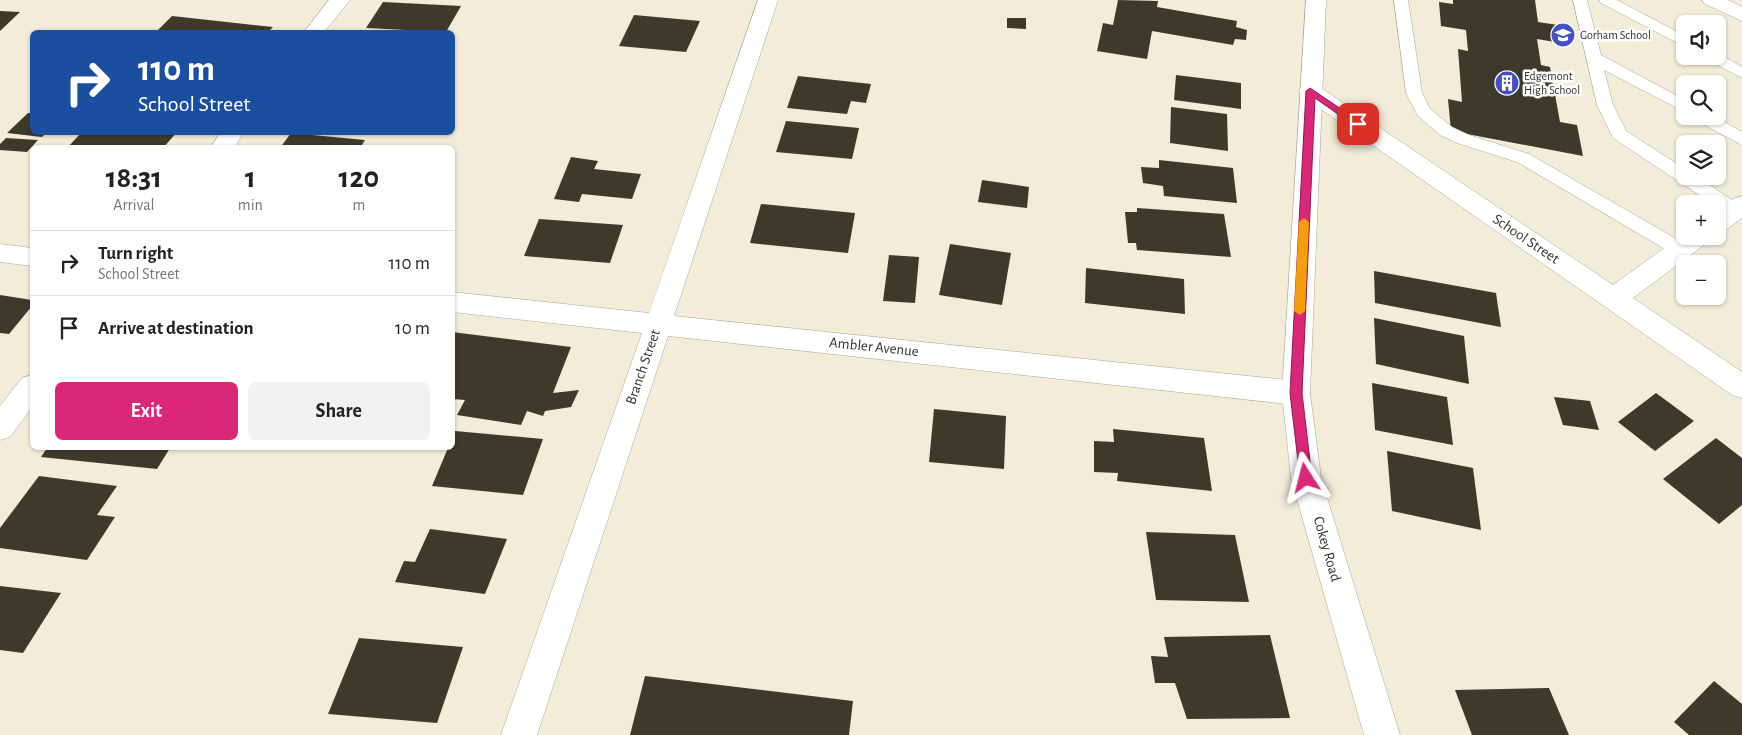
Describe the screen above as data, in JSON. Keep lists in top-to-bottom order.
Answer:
{
  "streets": {
    "street": [
      "School Street",
      "Ambler Avenue",
      "Branch Street",
      "Cokey Road"
    ]
  },
  "crossings": [
    ["School Street", "Cokey Road"],
    ["Ambler Avenue", "Branch Street"],
    ["Ambler Avenue", "Cokey Road"]
  ],
  "places": {
    "school or university": ["Gorham School"],
    "building": ["Edgemont High School"]
  },
  "page": {
    "map_buttons": ["+", "−"],
    "turn": ["110 m", "School Street"],
    "eta": [
      "18:31",
      "Arrival",
      "1",
      "min",
      "120",
      "m"
    ],
    "list": [
      {
        "name": "Turn right",
        "note": "School Street",
        "value": "110 m"
      },
      {
        "name": "Arrive at destination",
        "value": "10 m"
      }
    ],
    "buttons": ["Exit", "Share"]
  }
}
